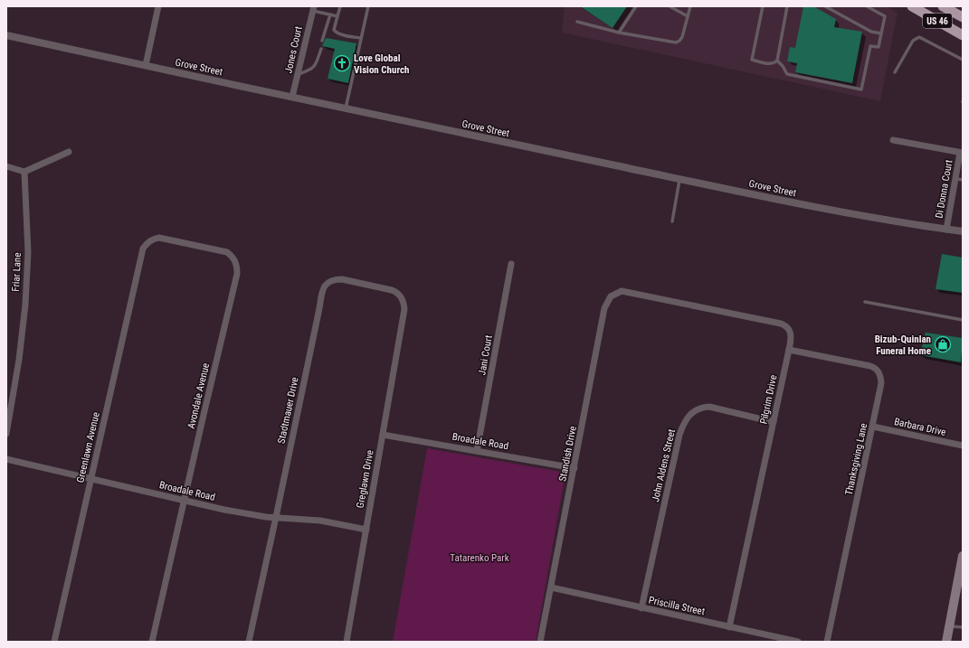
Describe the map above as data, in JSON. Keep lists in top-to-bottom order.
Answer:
{
  "streets": {
    "highway": ["US 46"],
    "street": [
      "Jones Court",
      "Grove Street",
      "Di Donna Court",
      "Friar Lane",
      "Jani Court",
      "Avondale Avenue",
      "Pilgrim Drive",
      "Stadtmauer Drive",
      "Barbara Drive",
      "Broadale Road",
      "Greenlawn Avenue",
      "Standish Drive",
      "Thanksgiving Lane",
      "John Aldens Street",
      "Greglawn Drive",
      "Priscilla Street"
    ]
  },
  "crossings": [
    ["Jones Court", "Grove Street"],
    ["Grove Street", "Di Donna Court"],
    ["Jani Court", "Broadale Road"],
    ["Avondale Avenue", "Broadale Road"],
    ["Avondale Avenue", "Greenlawn Avenue"],
    ["Pilgrim Drive", "Standish Drive"],
    ["Pilgrim Drive", "Thanksgiving Lane"],
    ["Pilgrim Drive", "John Aldens Street"],
    ["Pilgrim Drive", "Priscilla Street"],
    ["Stadtmauer Drive", "Broadale Road"],
    ["Stadtmauer Drive", "Greglawn Drive"],
    ["Barbara Drive", "Thanksgiving Lane"],
    ["Broadale Road", "Greenlawn Avenue"],
    ["Broadale Road", "Standish Drive"],
    ["Broadale Road", "Greglawn Drive"],
    ["Standish Drive", "Priscilla Street"],
    ["John Aldens Street", "Priscilla Street"]
  ],
  "parks": ["Tatarenko Park"],
  "places": {
    "church": ["Love Global Vision Church"],
    "shop": ["Bizub-Quinlan Funeral Home"]
  }
}
